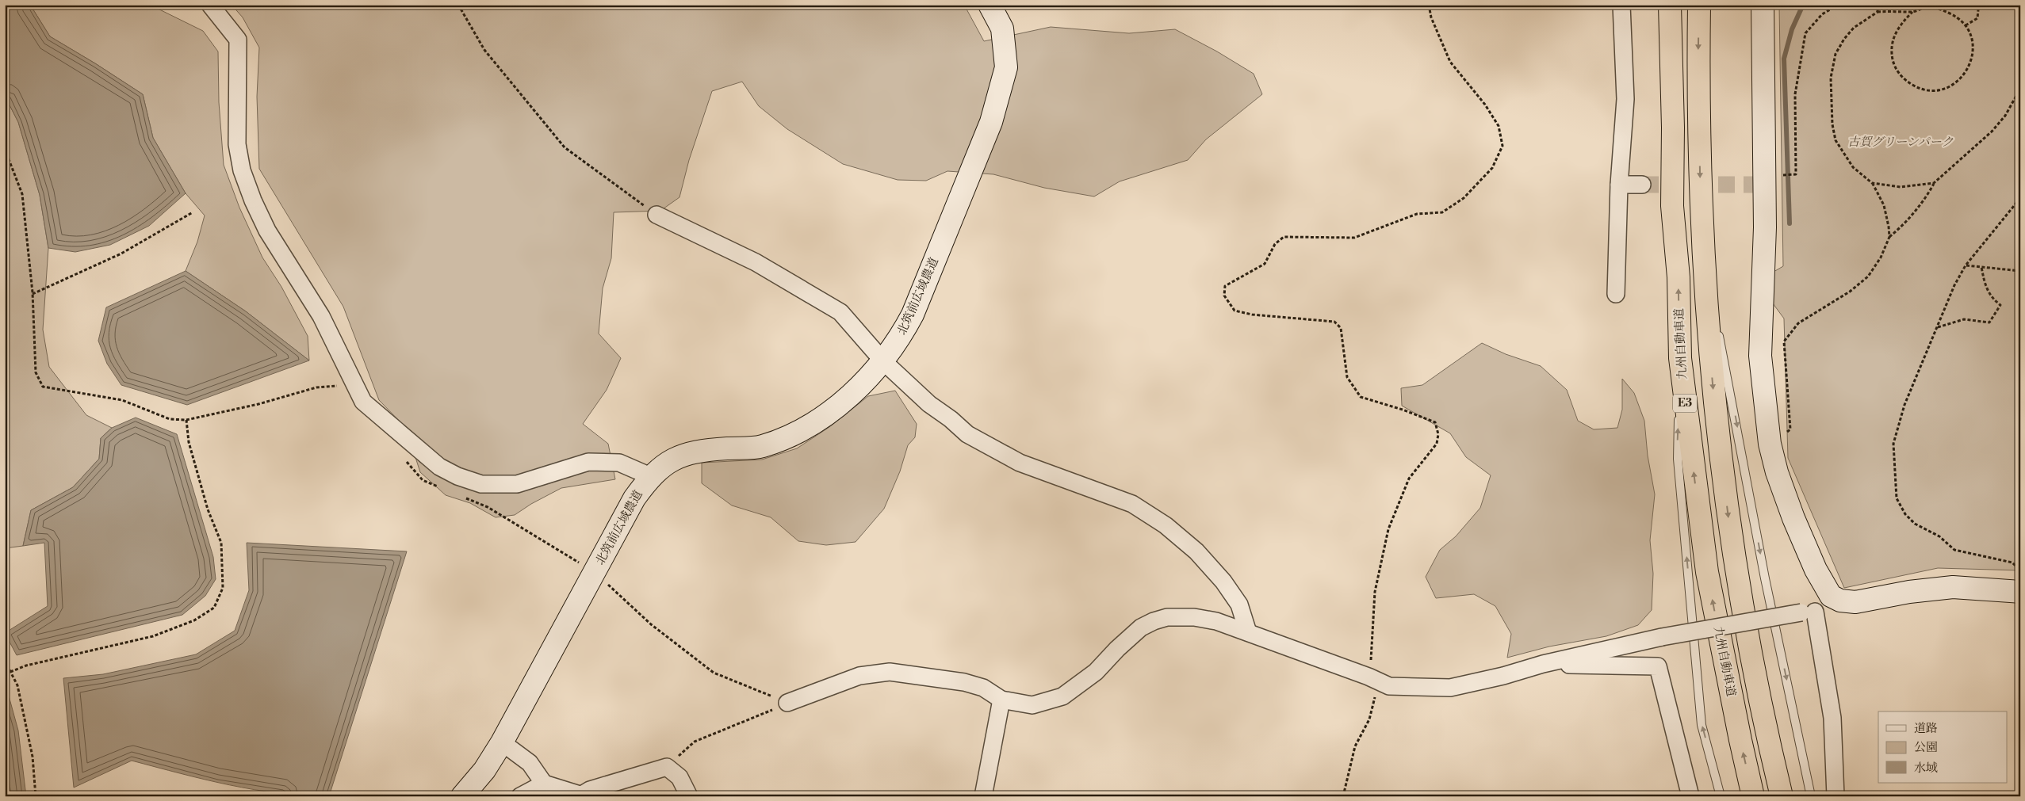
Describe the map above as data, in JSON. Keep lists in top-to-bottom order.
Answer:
{
  "streets": {
    "highway": ["九州自動車道", "E3"],
    "street": ["北筑前広域農道"]
  },
  "parks": ["古賀グリーンパーク"],
  "legend": ["道路", "公園", "水域"]
}
